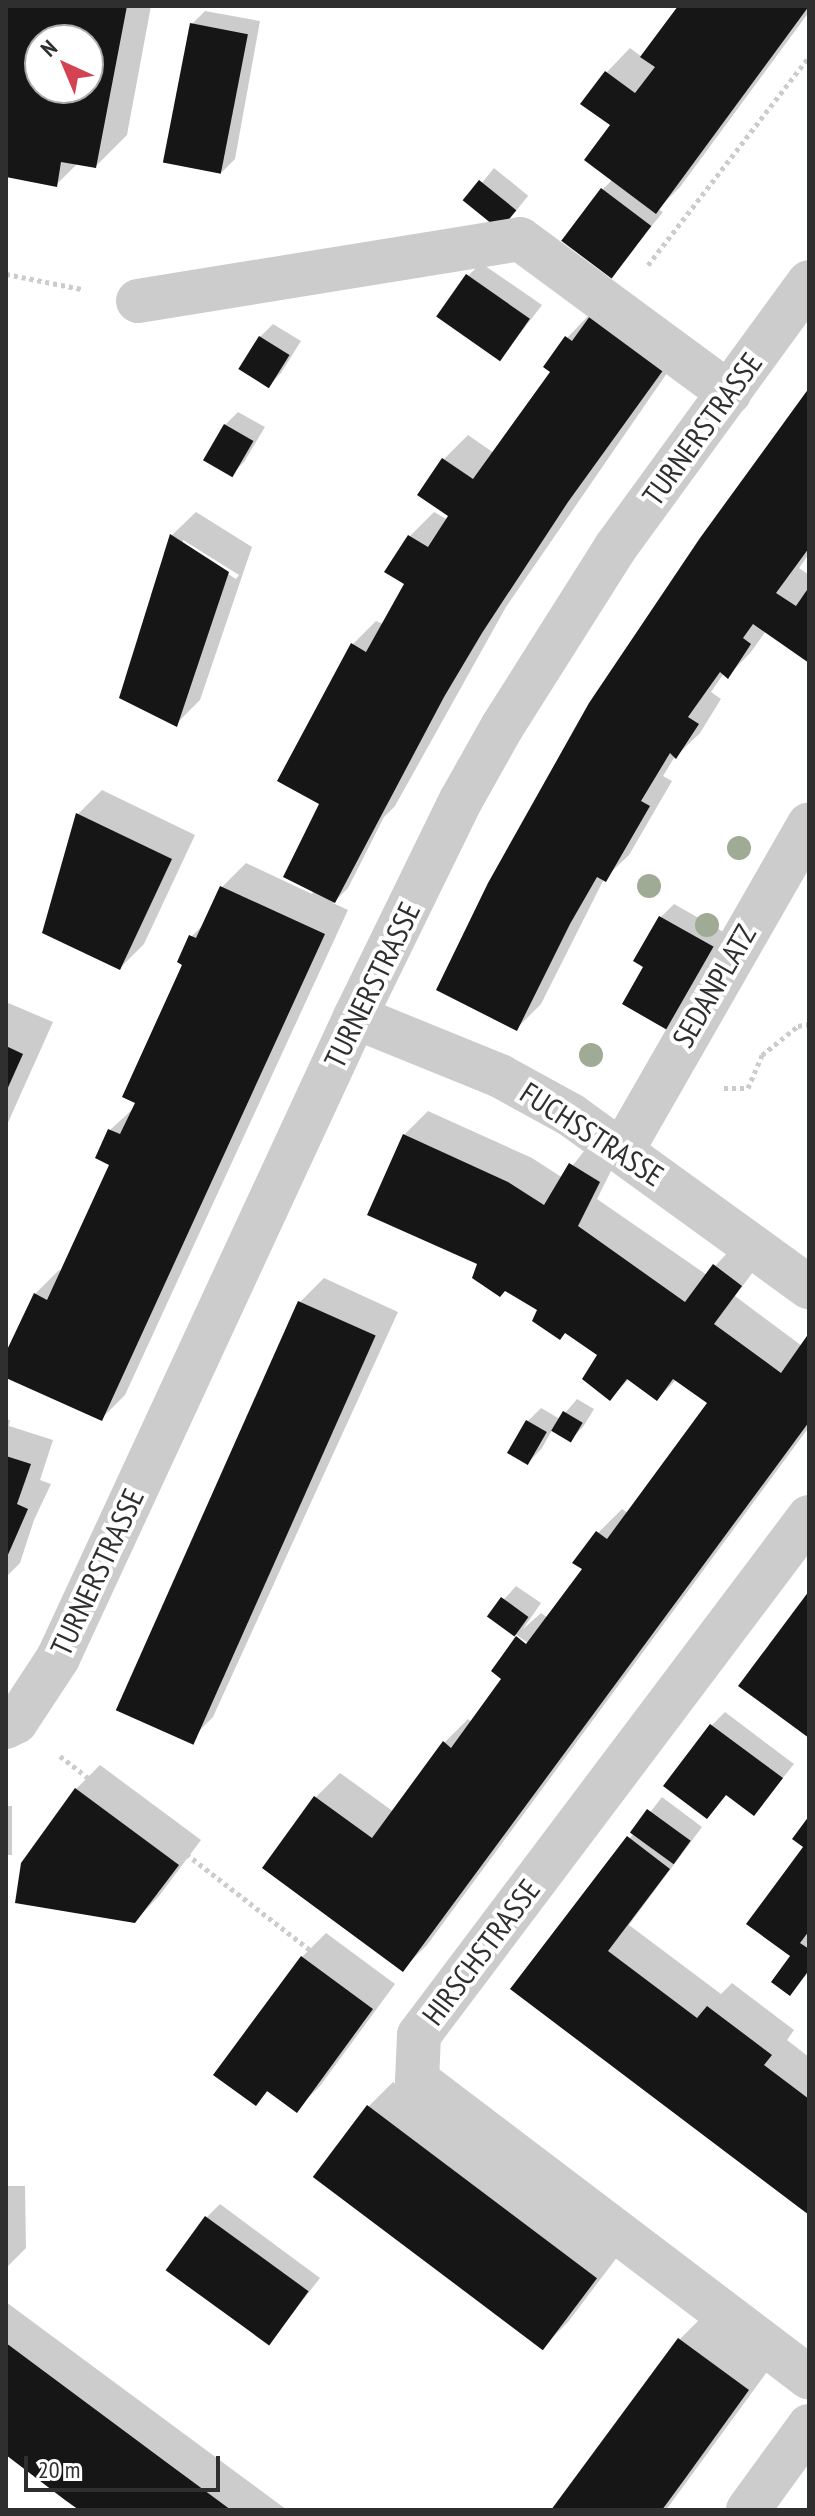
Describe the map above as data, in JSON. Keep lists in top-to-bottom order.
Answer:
{
  "streets": {
    "street": [
      "TURNERSTRASSE",
      "SEDANPLATZ",
      "FUCHSSTRASSE",
      "HIRSCHSTRASSE"
    ]
  },
  "crossings": [
    ["TURNERSTRASSE", "FUCHSSTRASSE"],
    ["SEDANPLATZ", "FUCHSSTRASSE"]
  ],
  "scale_bar": "20 m",
  "north": "top left"
}
